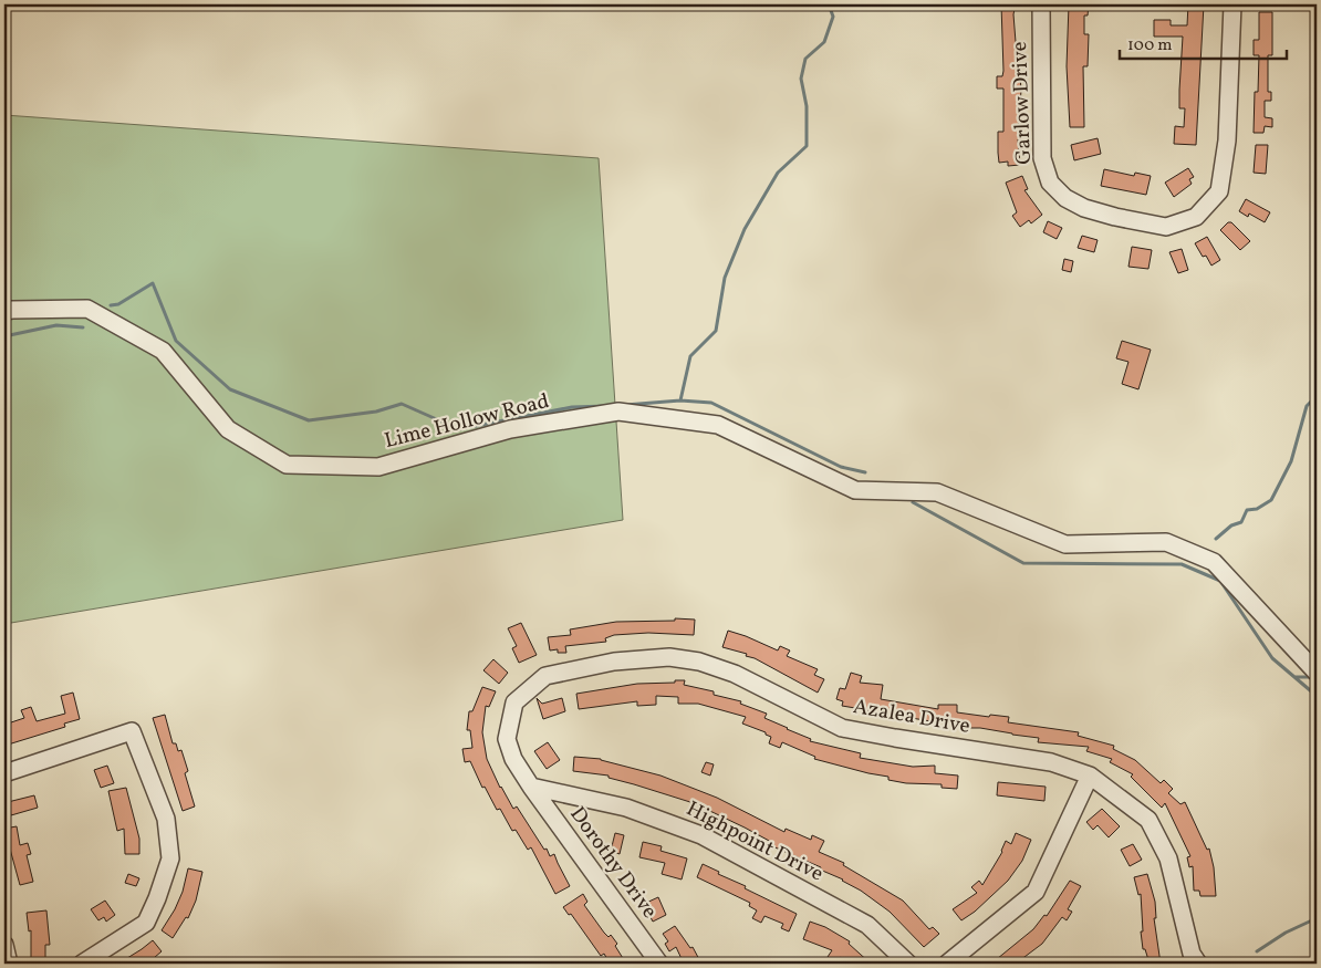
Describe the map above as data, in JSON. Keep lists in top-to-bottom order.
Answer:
{
  "streets": {
    "street": [
      "Garlow Drive",
      "Lime Hollow Road",
      "Azalea Drive",
      "Highpoint Drive",
      "Dorothy Drive"
    ]
  },
  "crossings": [
    ["Azalea Drive", "Highpoint Drive"],
    ["Azalea Drive", "Dorothy Drive"],
    ["Highpoint Drive", "Dorothy Drive"]
  ],
  "scale_bar": "100 m"
}
